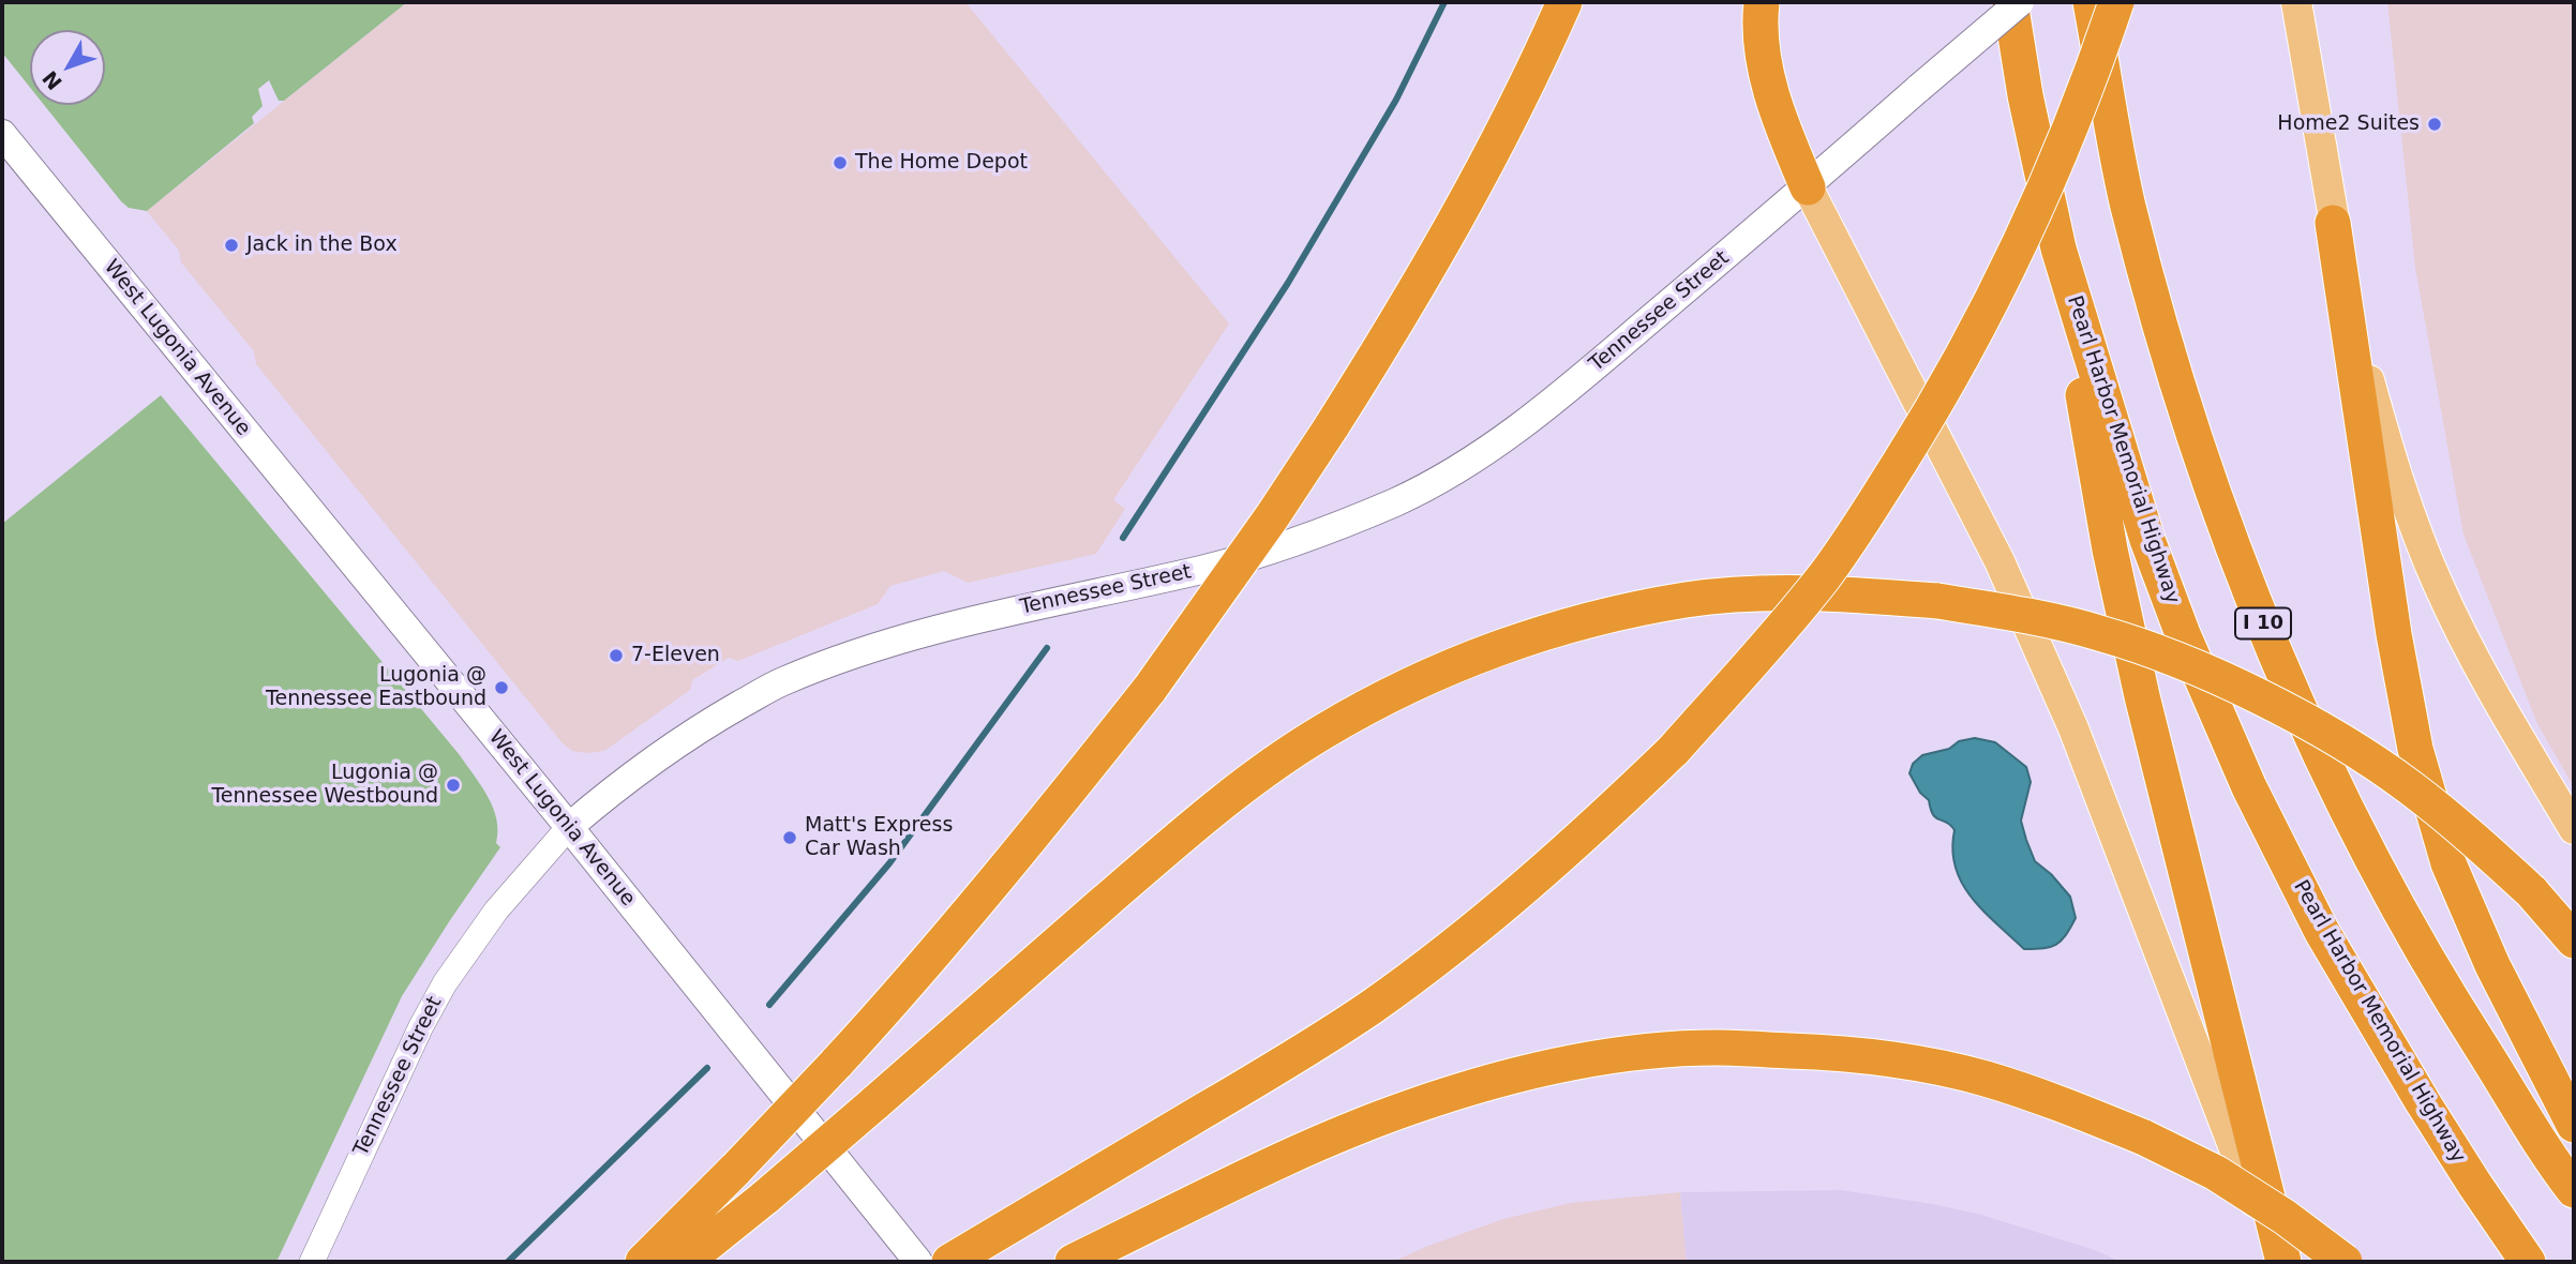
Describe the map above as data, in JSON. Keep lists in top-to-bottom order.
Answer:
{
  "streets": {
    "highway": ["Pearl Harbor Memorial Highway", "I 10"],
    "main road": ["Tennessee Street", "West Lugonia Avenue"]
  },
  "crossings": [
    ["Tennessee Street", "West Lugonia Avenue"]
  ],
  "places": [
    "Home2 Suites",
    "The Home Depot",
    "Jack in the Box",
    "7-Eleven",
    "Lugonia @ Tennessee Eastbound",
    "Lugonia @ Tennessee Westbound",
    "Matt's Express Car Wash"
  ],
  "north": "bottom left"
}
